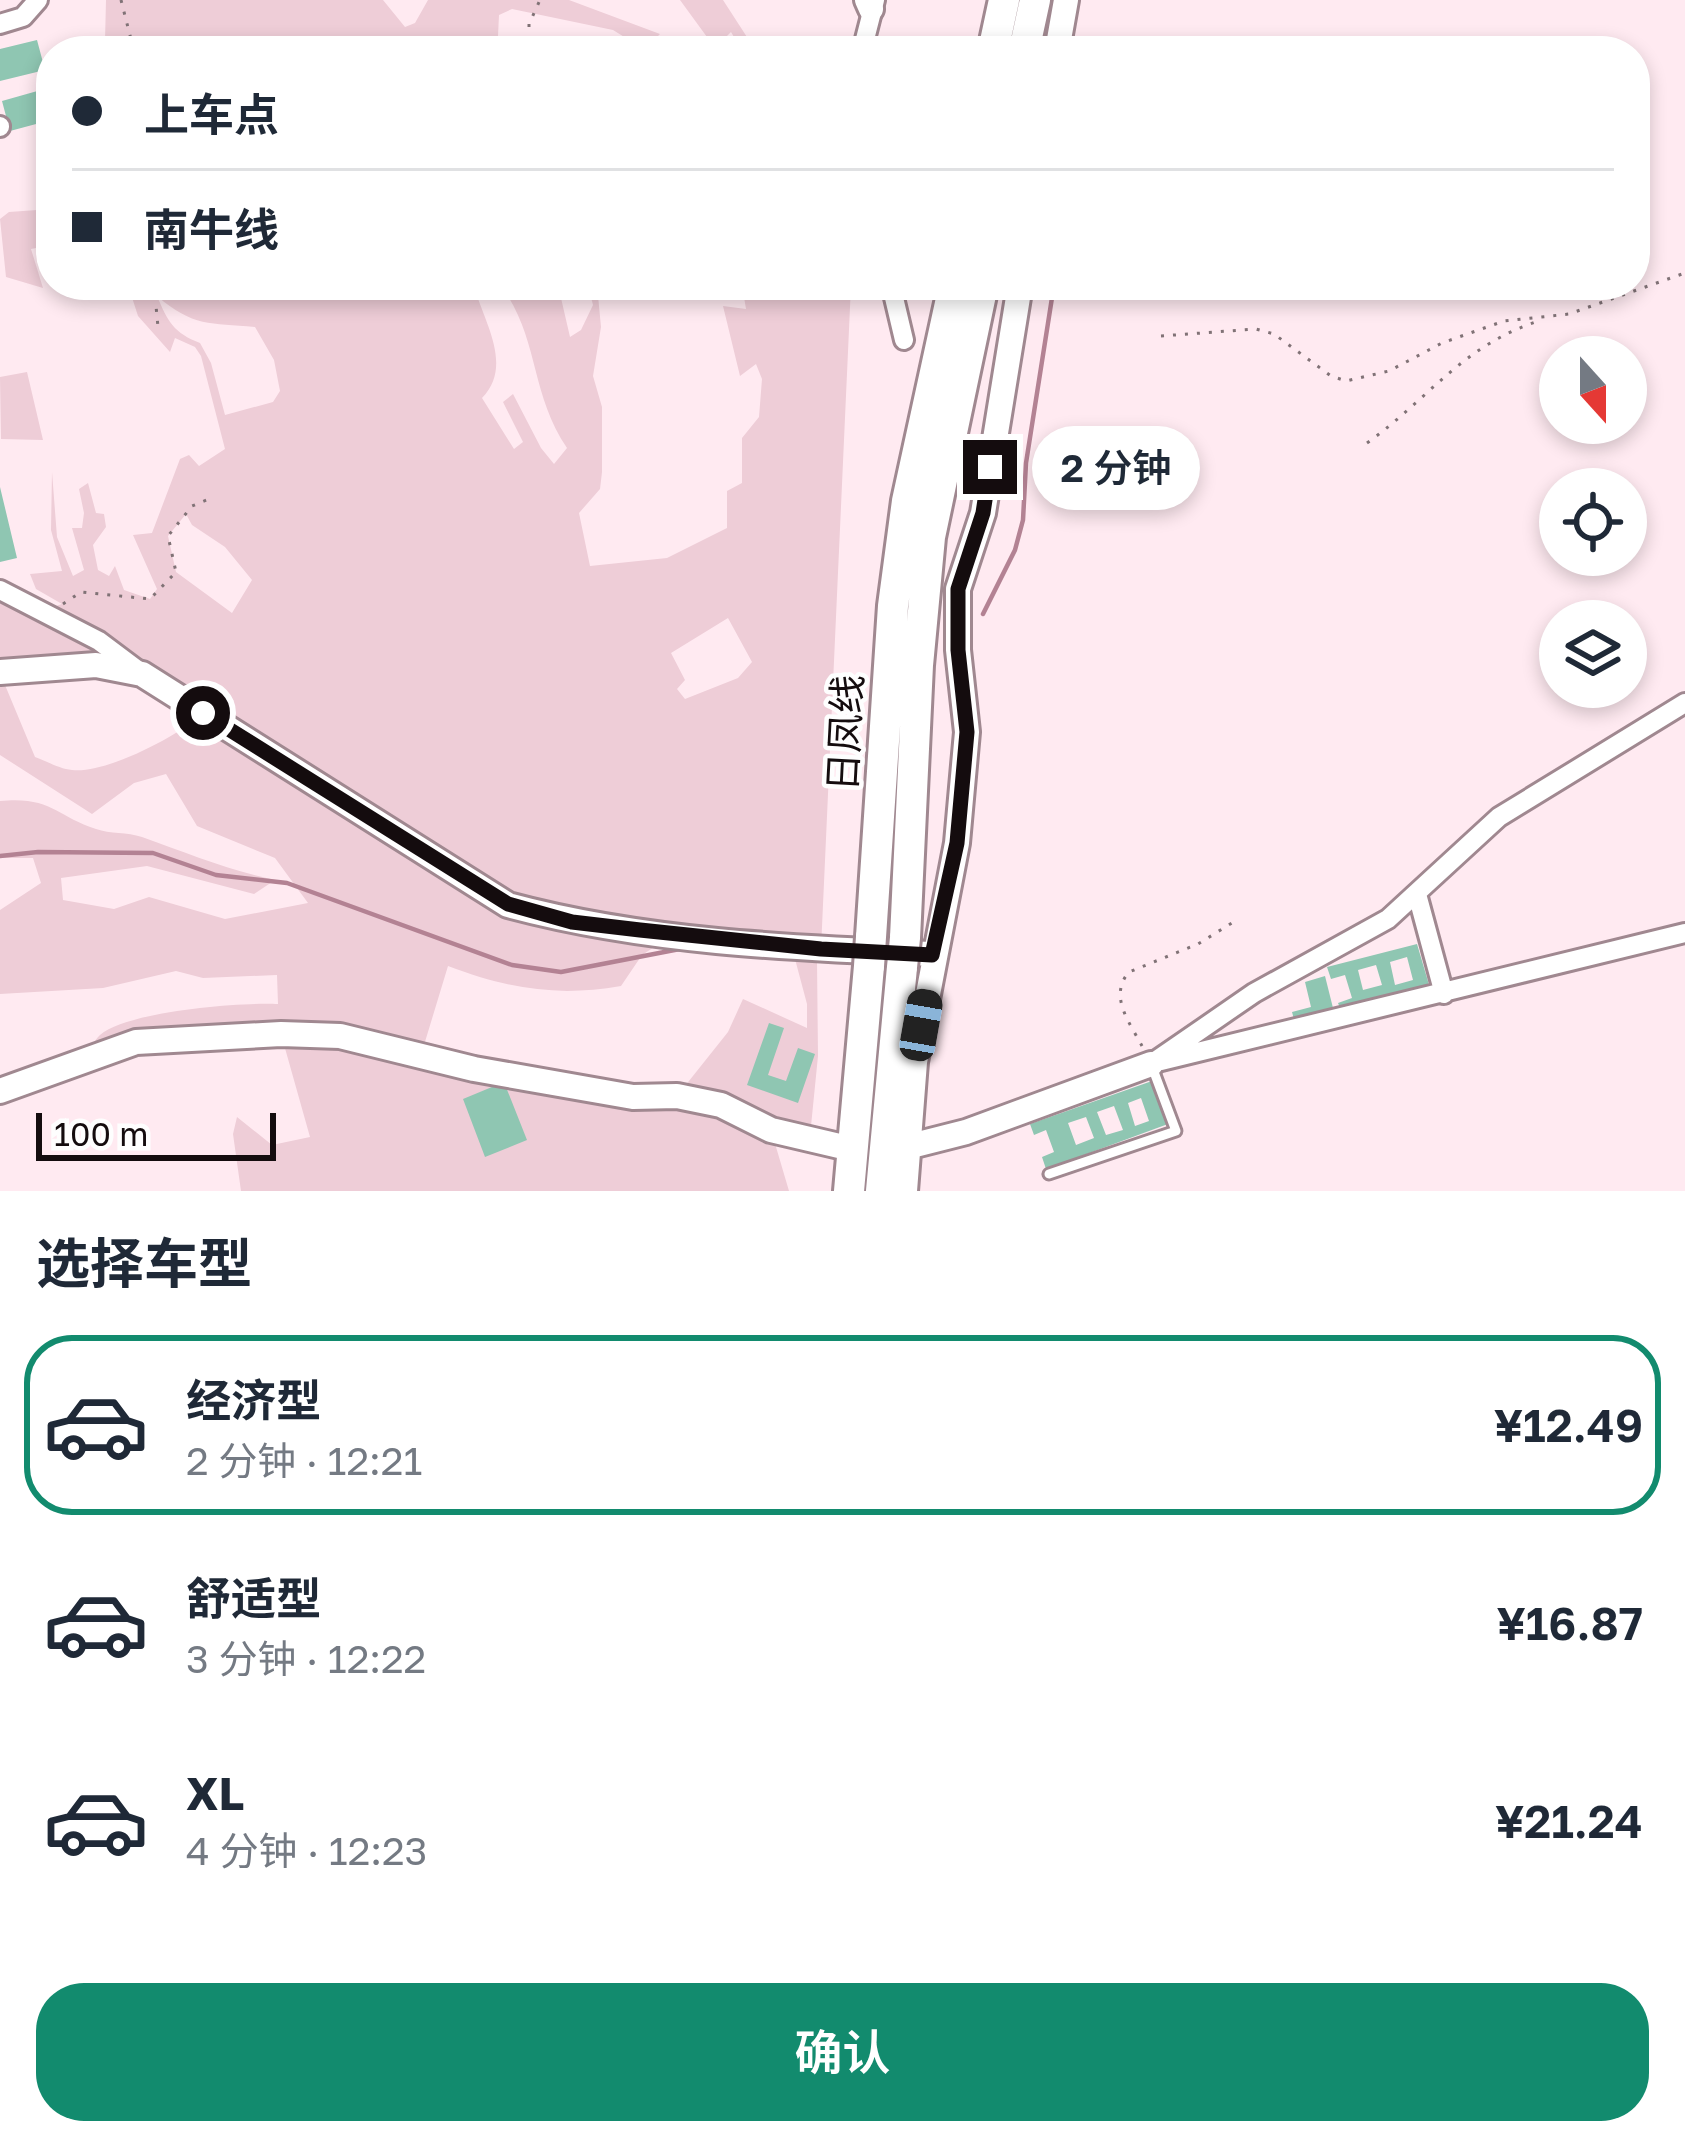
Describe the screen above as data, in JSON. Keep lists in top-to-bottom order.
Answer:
{
  "streets": {
    "highway": ["日凤线"]
  },
  "scale_bar": "100 m",
  "north": "bottom",
  "page": {
    "banner": ["上车点", "南牛线"],
    "bubble": "2 分钟",
    "scale": "100 m",
    "heading": "选择车型",
    "list": [
      {
        "name": "经济型",
        "note": "2 分钟 · 12:21",
        "value": "¥12.49"
      },
      {
        "name": "舒适型",
        "note": "3 分钟 · 12:22",
        "value": "¥16.87"
      },
      {
        "name": "XL",
        "note": "4 分钟 · 12:23",
        "value": "¥21.24"
      }
    ],
    "buttons": "确认"
  }
}
